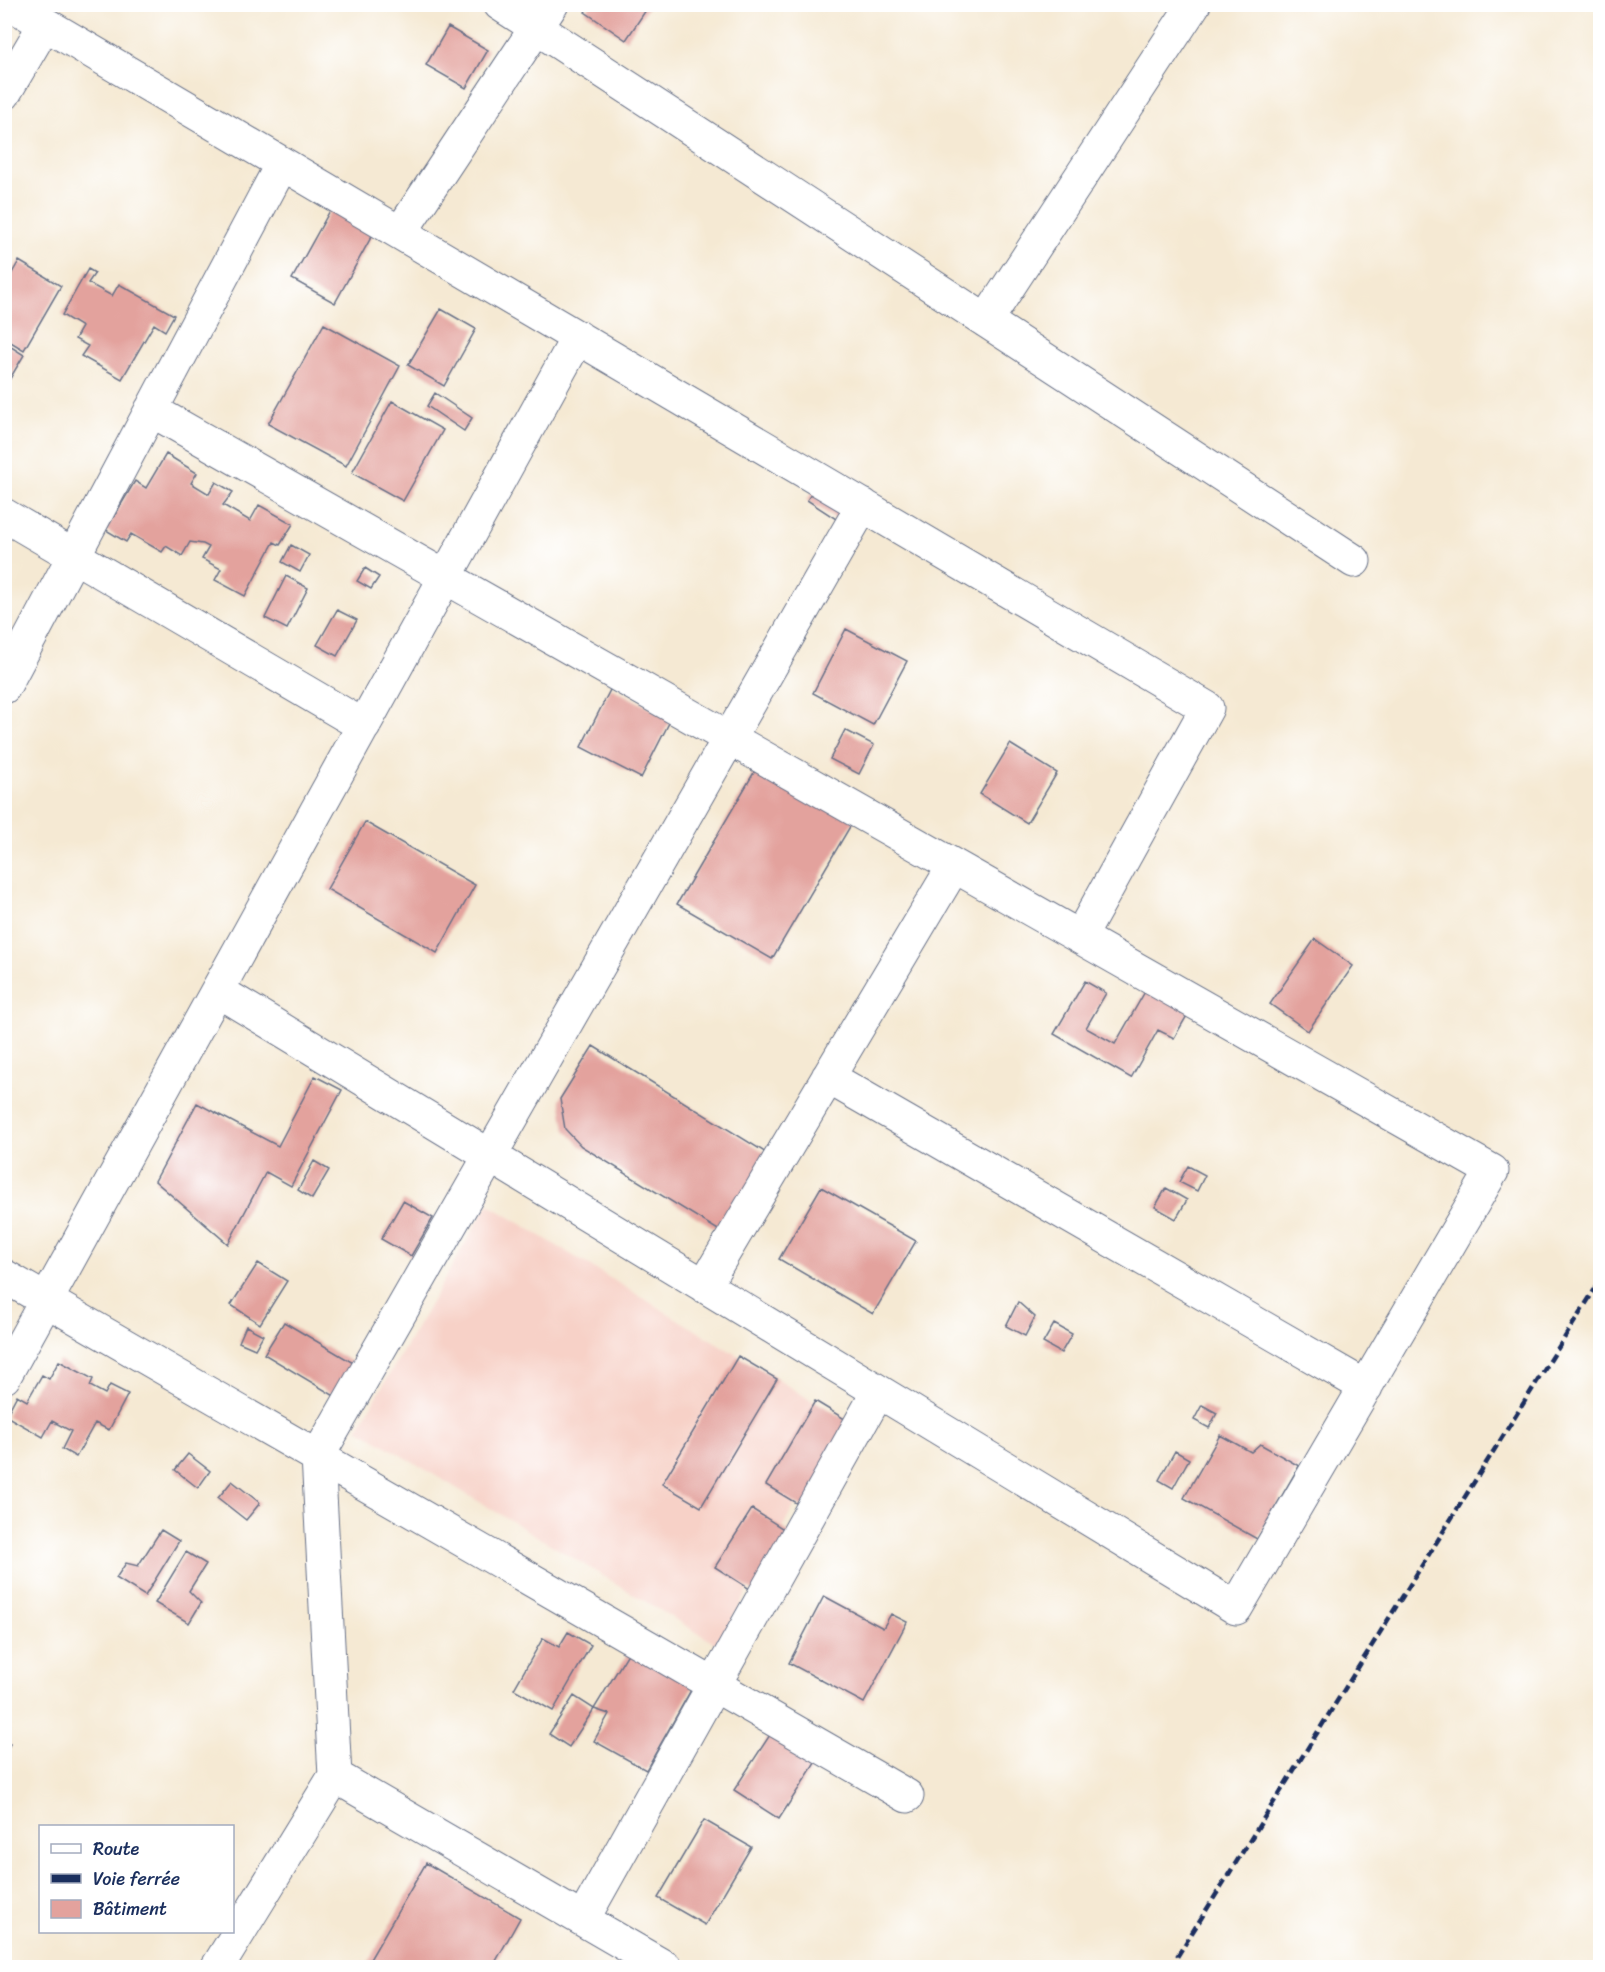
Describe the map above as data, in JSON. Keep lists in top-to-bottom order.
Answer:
{
  "legend": ["Route", "Voie ferrée", "Bâtiment"]
}
